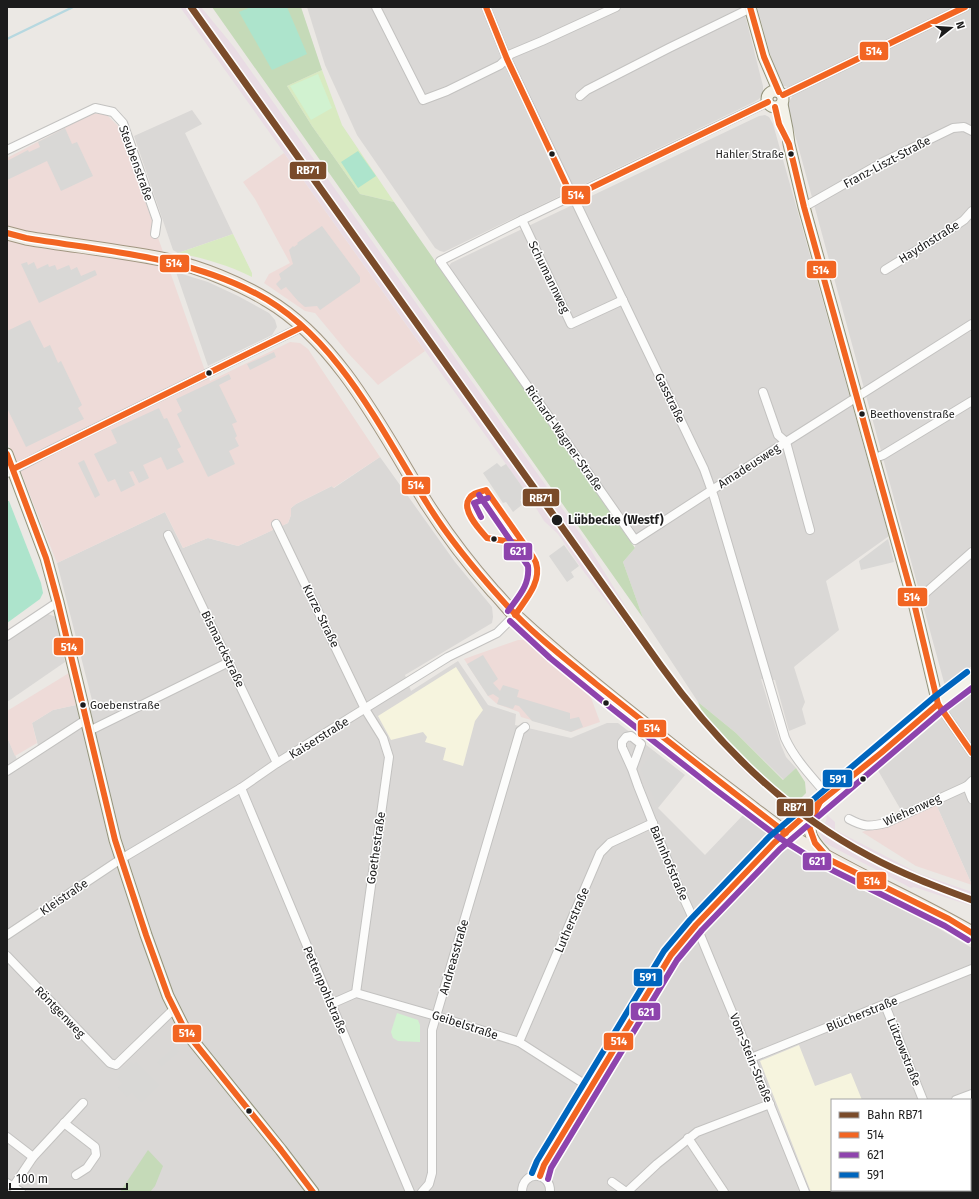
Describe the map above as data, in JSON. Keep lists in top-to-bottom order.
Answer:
{
  "streets": {
    "street": [
      "Franz-Liszt-Straße",
      "Steubenstraße",
      "Haydnstraße",
      "Schumannweg",
      "Gasstraße",
      "Richard-Wagner-Straße",
      "Amadeusweg",
      "Kurze Straße",
      "Bismarckstraße",
      "Kaiserstraße",
      "Wiehenweg",
      "Goethestraße",
      "Bahnhofstraße",
      "Kleistraße",
      "Lutherstraße",
      "Andreasstraße",
      "Pettenpohlstraße",
      "Röntgenweg",
      "Blücherstraße",
      "Geibelstraße",
      "Lützowstraße",
      "Vom-Stein-Straße"
    ]
  },
  "crossings": [
    ["Schumannweg", "Gasstraße"],
    ["Schumannweg", "Richard-Wagner-Straße"],
    ["Gasstraße", "Richard-Wagner-Straße"],
    ["Gasstraße", "Amadeusweg"],
    ["Richard-Wagner-Straße", "Amadeusweg"],
    ["Kurze Straße", "Kaiserstraße"],
    ["Kurze Straße", "Goethestraße"],
    ["Bismarckstraße", "Kaiserstraße"],
    ["Kaiserstraße", "Goethestraße"],
    ["Kaiserstraße", "Kleistraße"],
    ["Kaiserstraße", "Pettenpohlstraße"],
    ["Goethestraße", "Geibelstraße"],
    ["Bahnhofstraße", "Lutherstraße"],
    ["Bahnhofstraße", "Vom-Stein-Straße"],
    ["Lutherstraße", "Geibelstraße"],
    ["Andreasstraße", "Geibelstraße"],
    ["Blücherstraße", "Lützowstraße"],
    ["Blücherstraße", "Vom-Stein-Straße"]
  ],
  "places": [
    "Hahler Straße",
    "Beethovenstraße",
    "Lübbecke (Westf)",
    "Goebenstraße"
  ],
  "lines": [
    "rail line RB71",
    "transit line 514",
    "transit line 621",
    "transit line 591"
  ],
  "legend": [
    "Bahn RB71",
    "514",
    "621",
    "591"
  ],
  "scale_bar": "100 m",
  "north": "right"
}
